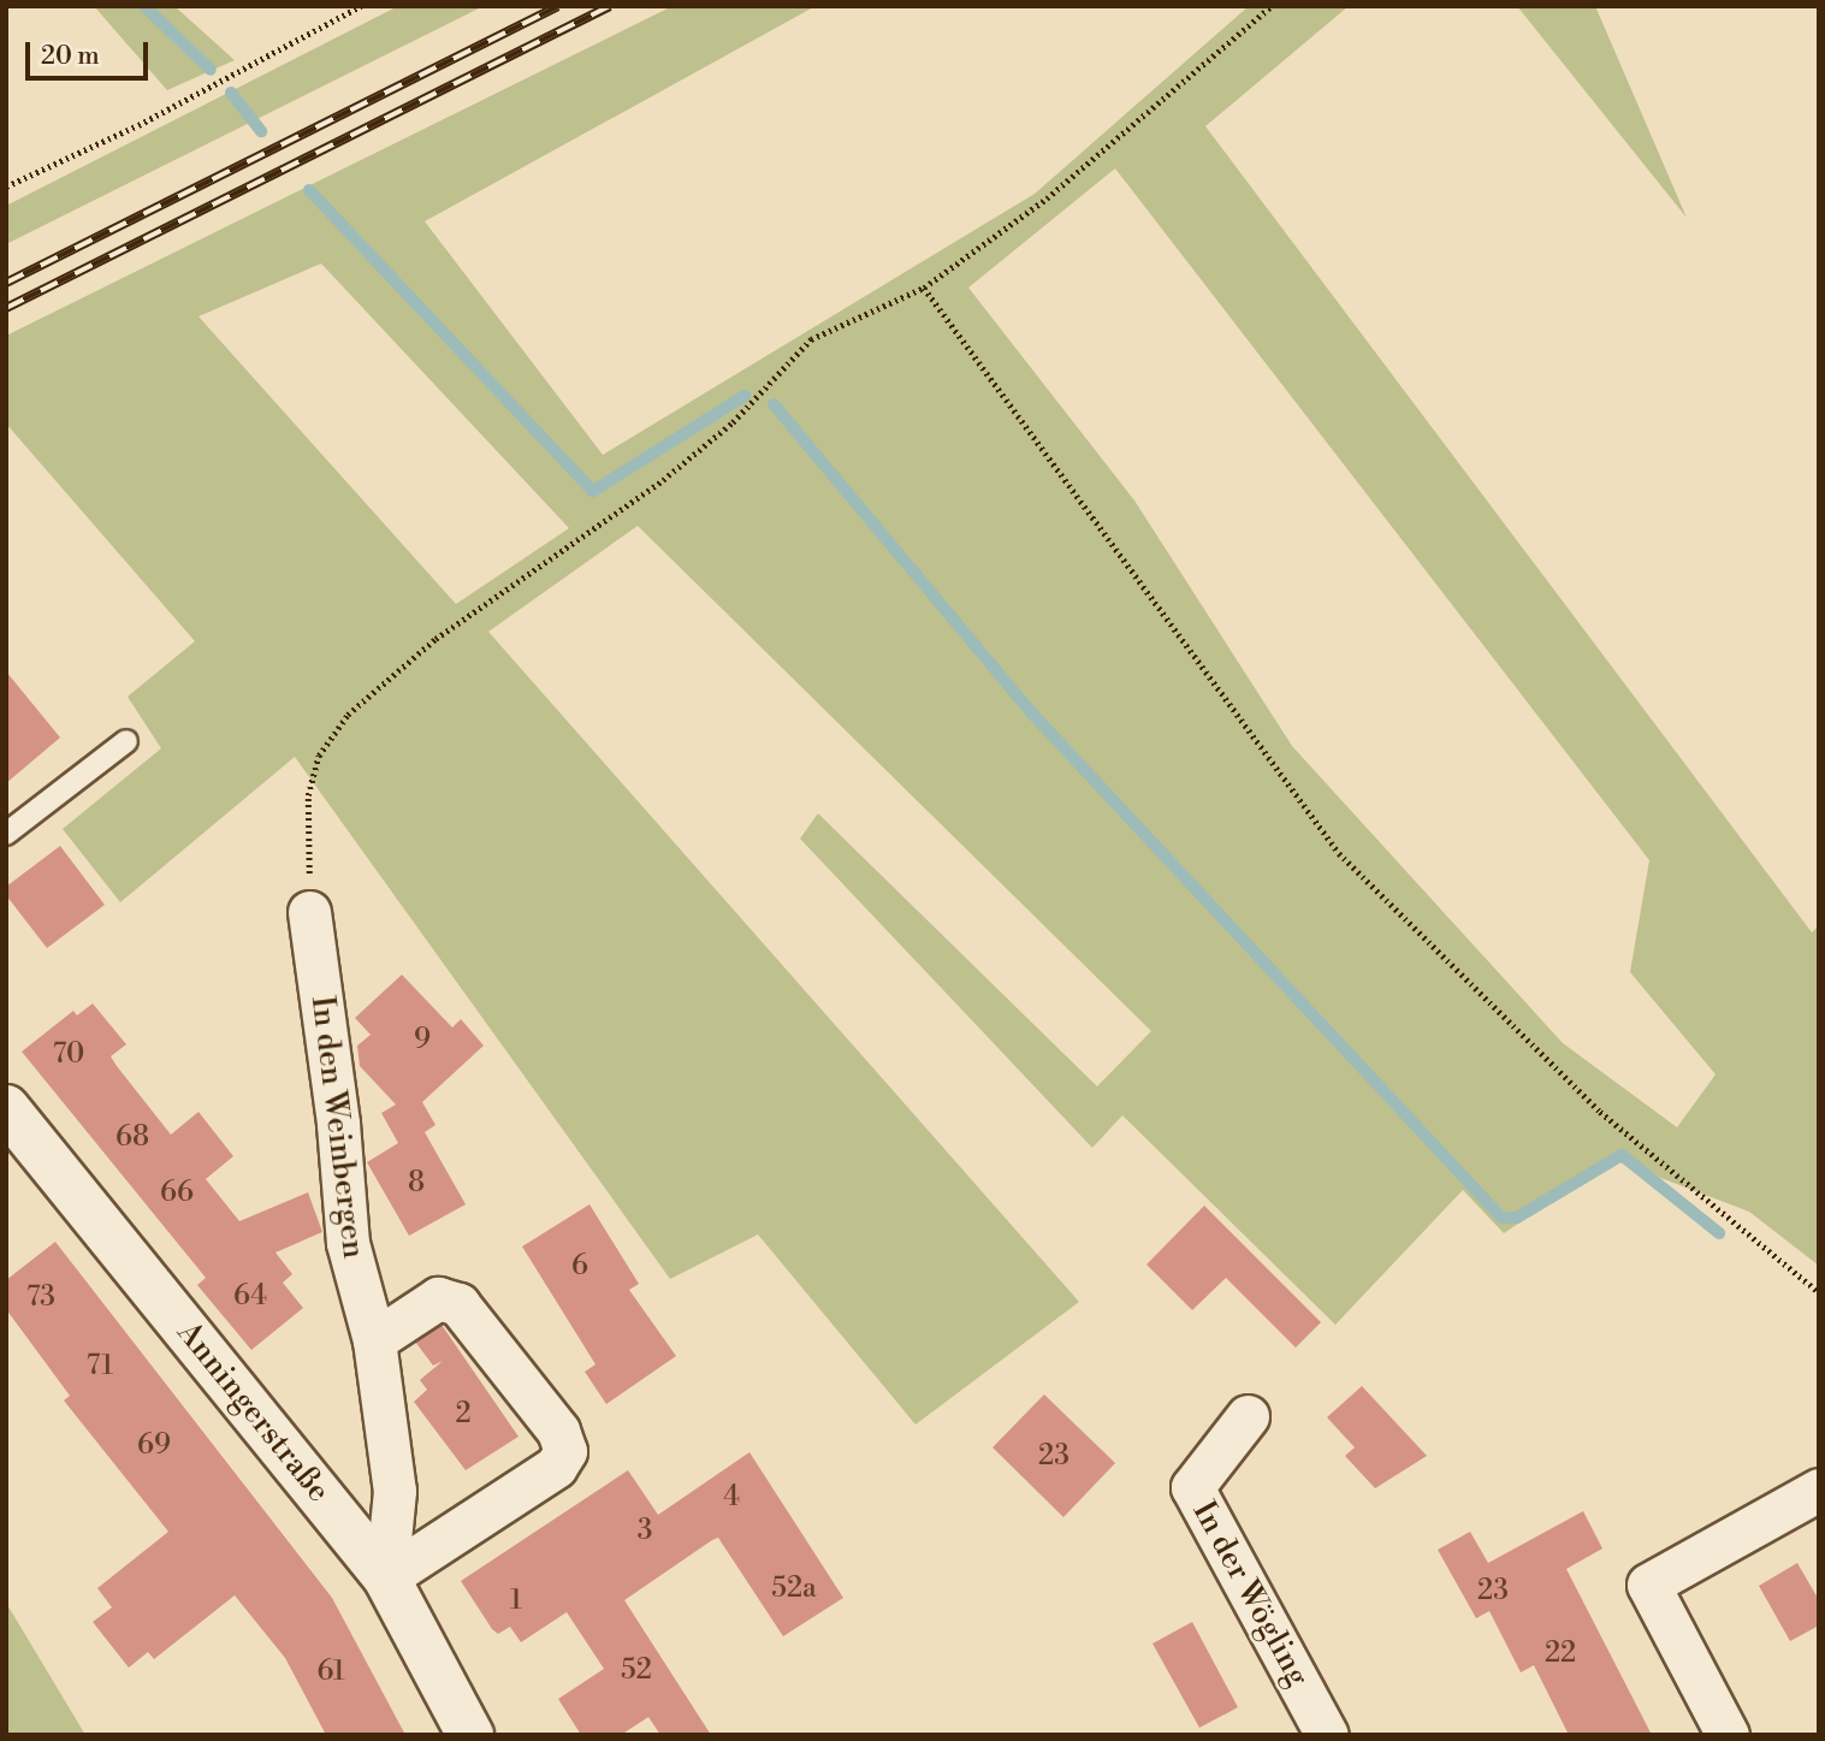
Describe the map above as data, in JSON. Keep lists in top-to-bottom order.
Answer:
{
  "streets": {
    "street": ["In den Weinbergen", "Anningerstraße", "In der Wögling"]
  },
  "crossings": [
    ["In den Weinbergen", "Anningerstraße"]
  ],
  "house_numbers": [
    "9",
    "70",
    "68",
    "8",
    "66",
    "6",
    "64",
    "73",
    "71",
    "2",
    "69",
    "23",
    "4",
    "3",
    "52a",
    "23",
    "1",
    "22",
    "52",
    "61"
  ],
  "scale_bar": "20 m"
}
